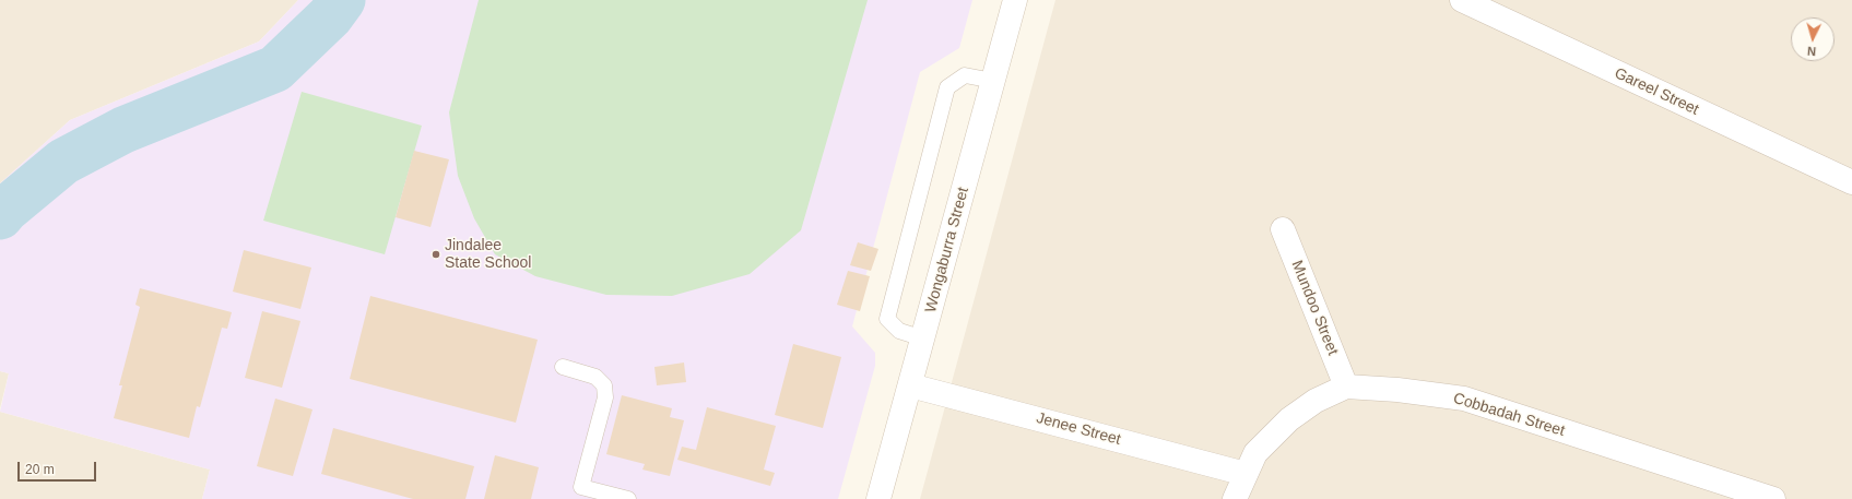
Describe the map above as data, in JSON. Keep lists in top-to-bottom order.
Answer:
{
  "streets": {
    "street": [
      "Gareel Street",
      "Wongaburra Street",
      "Mundoo Street",
      "Cobbadah Street",
      "Jenee Street"
    ]
  },
  "crossings": [
    ["Wongaburra Street", "Jenee Street"],
    ["Mundoo Street", "Cobbadah Street"],
    ["Cobbadah Street", "Jenee Street"]
  ],
  "places": ["Jindalee State School"],
  "scale_bar": "20 m",
  "north": "bottom"
}
